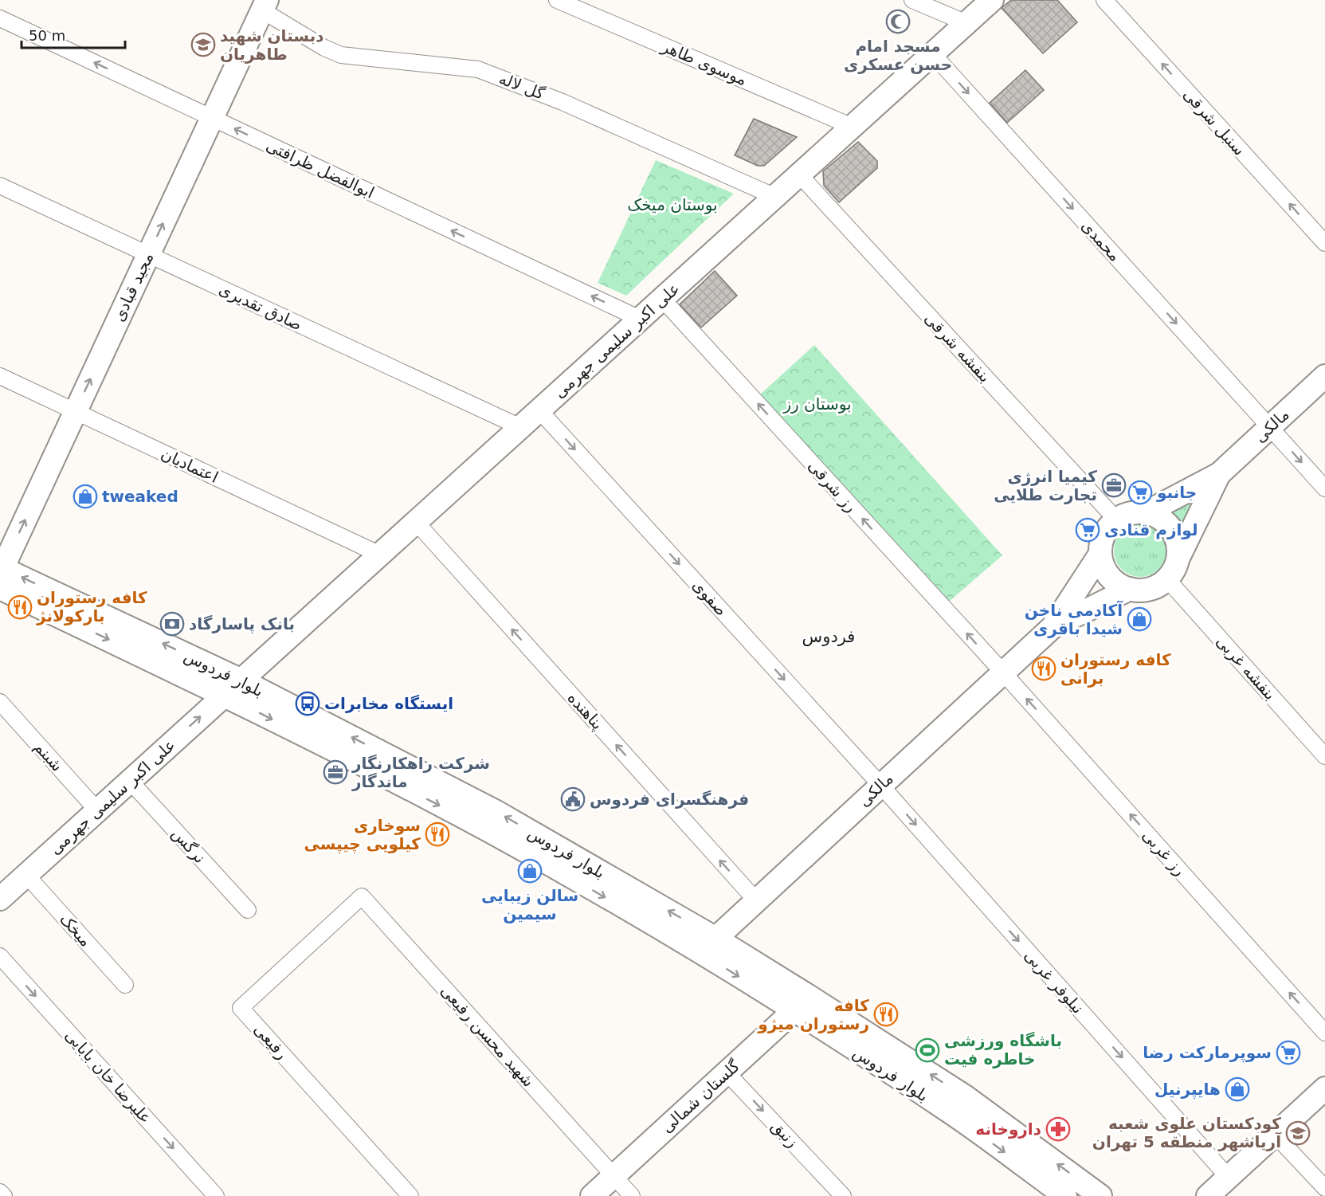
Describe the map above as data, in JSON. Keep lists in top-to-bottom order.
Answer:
{
  "streets": {
    "street": [
      "موسوی طاهر",
      "گل لاله",
      "سنبل شرقی",
      "ابوالفضل ظرافتی",
      "محمدی",
      "مجید قبادی",
      "صادق تقدیری",
      "علی اکبر سلیمی جهرمی",
      "بنفشه شرقی",
      "مالکی",
      "اعتمادیان",
      "رز شرقی",
      "صفوی",
      "بنفشه غربی",
      "بلوار فردوس",
      "پناهنده",
      "شبنم",
      "نرگس",
      "رز غربی",
      "میخک",
      "نیلوفر غربی",
      "شهید محسن رفیعی",
      "رفیعی",
      "علیرضا خان بابایی",
      "گلستان شمالی",
      "زنبق"
    ]
  },
  "crossings": [
    ["موسوی طاهر", "علی اکبر سلیمی جهرمی"],
    ["گل لاله", "مجید قبادی"],
    ["گل لاله", "علی اکبر سلیمی جهرمی"],
    ["ابوالفضل ظرافتی", "مجید قبادی"],
    ["ابوالفضل ظرافتی", "علی اکبر سلیمی جهرمی"],
    ["محمدی", "علی اکبر سلیمی جهرمی"],
    ["محمدی", "مالکی"],
    ["مجید قبادی", "صادق تقدیری"],
    ["مجید قبادی", "اعتمادیان"],
    ["مجید قبادی", "بلوار فردوس"],
    ["صادق تقدیری", "علی اکبر سلیمی جهرمی"],
    ["علی اکبر سلیمی جهرمی", "بنفشه شرقی"],
    ["علی اکبر سلیمی جهرمی", "اعتمادیان"],
    ["علی اکبر سلیمی جهرمی", "رز شرقی"],
    ["علی اکبر سلیمی جهرمی", "صفوی"],
    ["علی اکبر سلیمی جهرمی", "بلوار فردوس"],
    ["علی اکبر سلیمی جهرمی", "پناهنده"],
    ["علی اکبر سلیمی جهرمی", "شبنم"],
    ["علی اکبر سلیمی جهرمی", "نرگس"],
    ["علی اکبر سلیمی جهرمی", "میخک"],
    ["بنفشه شرقی", "مالکی"],
    ["بنفشه شرقی", "بنفشه غربی"],
    ["مالکی", "رز شرقی"],
    ["مالکی", "صفوی"],
    ["مالکی", "بنفشه غربی"],
    ["مالکی", "بلوار فردوس"],
    ["مالکی", "پناهنده"],
    ["مالکی", "رز غربی"],
    ["مالکی", "نیلوفر غربی"],
    ["رز شرقی", "رز غربی"],
    ["صفوی", "نیلوفر غربی"],
    ["بلوار فردوس", "گلستان شمالی"],
    ["شهید محسن رفیعی", "رفیعی"],
    ["شهید محسن رفیعی", "گلستان شمالی"],
    ["گلستان شمالی", "زنبق"]
  ],
  "one_way": [
    "سنبل شرقی",
    "ابوالفضل ظرافتی",
    "محمدی",
    "مجید قبادی",
    "رز شرقی",
    "صفوی",
    "پناهنده",
    "رز غربی",
    "نیلوفر غربی",
    "علیرضا خان بابایی",
    "زنبق"
  ],
  "districts": ["فردوس"],
  "parks": ["بوستان میخک", "بوستان رز"],
  "places": {
    "mosque": ["مسجد امام حسن عسکری"],
    "school or university": ["دبستان شهید طاهریان", "کودکستان علوی شعبه آریاشهر منطقه 5 تهران"],
    "office": ["کیمیا انرژی تجارت طلایی", "شرکت راهکارنگار ماندگار"],
    "supermarket": ["جانبو", "لوازم قنادی", "سوپرمارکت رضا"],
    "shop": [
      "tweaked",
      "آکادمی ناخن شیدا باقری",
      "سالن زیبایی سیمین",
      "هایپرنیل"
    ],
    "restaurant": [
      "کافه رستوران بارکولانژ",
      "كافه رستوران برانى",
      "سوخاری كيلويی چيپسی",
      "کافه رستوران ميژو"
    ],
    "bank": ["بانک پاسارگاد"],
    "bus stop": ["ایستگاه مخابرات"],
    "public building": ["فرهنگسرای فردوس"],
    "sports": ["باشگاه ورزشی خاطره فیت"],
    "pharmacy": ["داروخانه"]
  },
  "scale_bar": "50 m"
}
